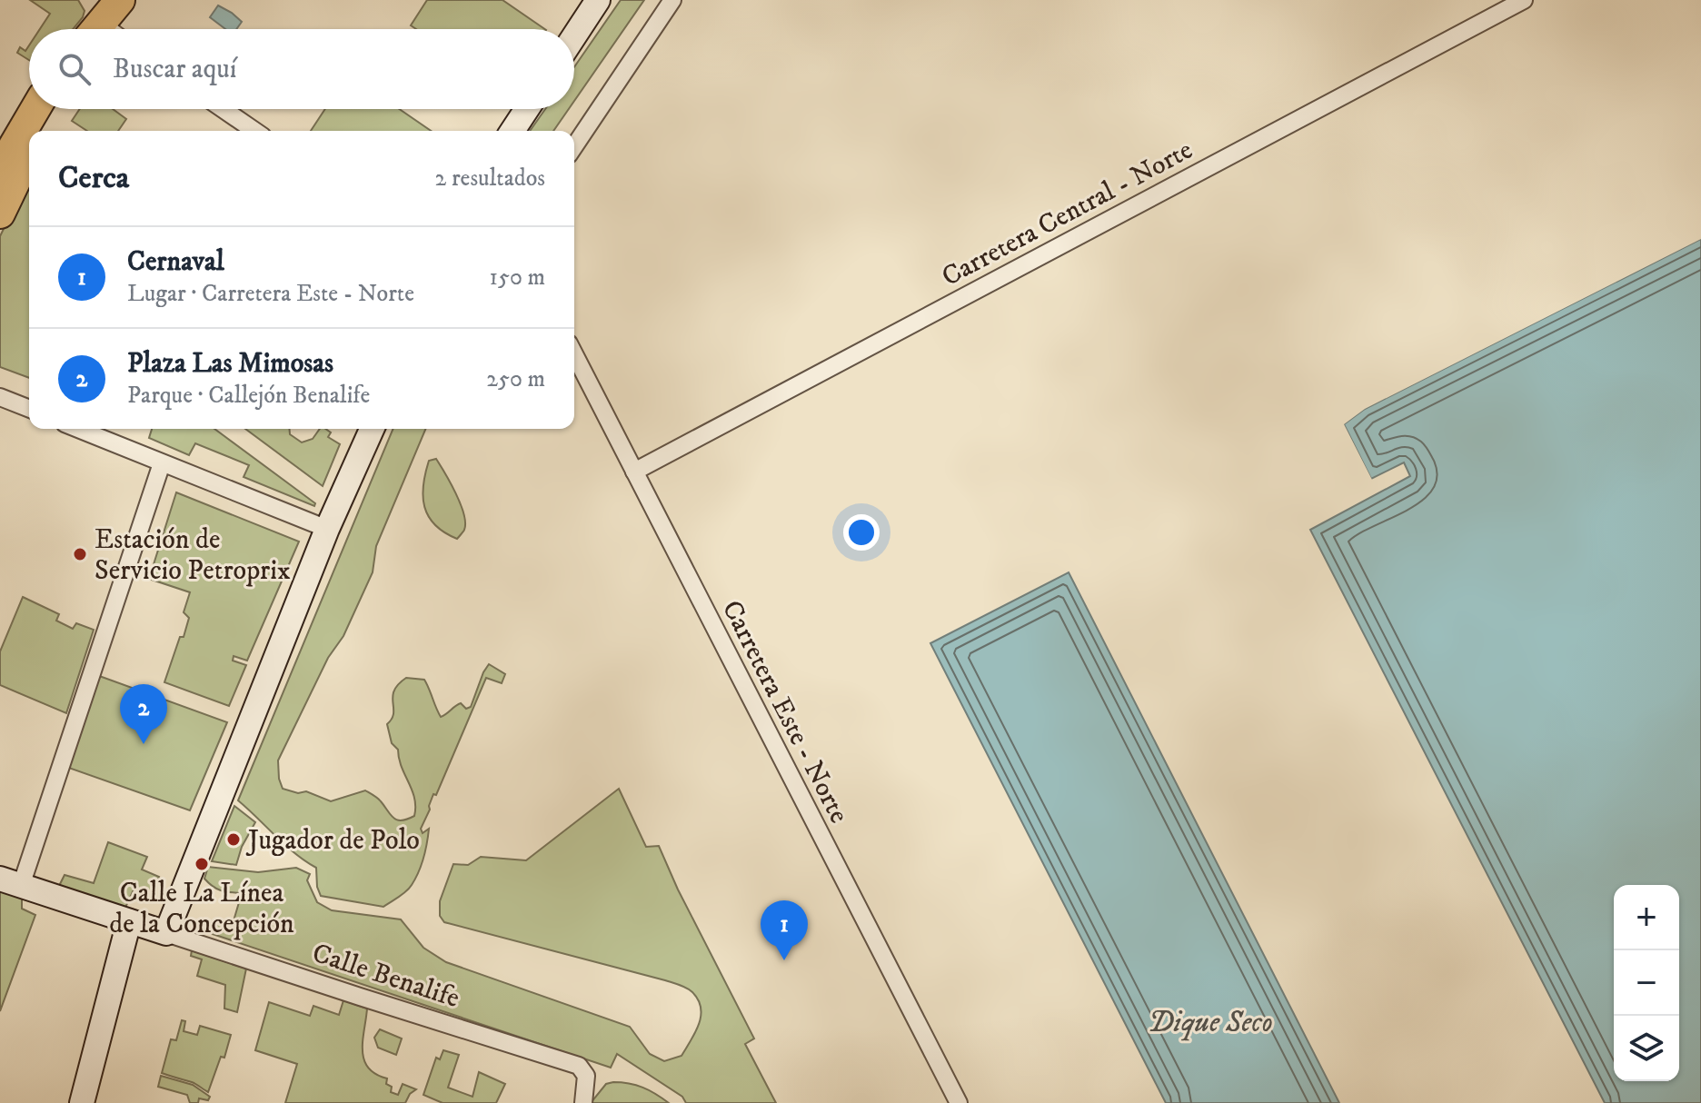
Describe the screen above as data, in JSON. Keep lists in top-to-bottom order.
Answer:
{
  "streets": {
    "street": ["Carretera Central - Norte", "Carretera Este - Norte", "Calle Benalife"]
  },
  "crossings": [
    ["Carretera Central - Norte", "Carretera Este - Norte"]
  ],
  "water": ["Dique Seco"],
  "places": ["Estación de Servicio Petroprix", "Jugador de Polo", "Calle La Línea de la Concepción"],
  "page": {
    "search": "Buscar aquí",
    "heading": ["Cerca", "2 resultados"],
    "list": [
      {
        "mark": "1",
        "name": "Cernaval",
        "note": "Lugar · Carretera Este - Norte",
        "value": "150 m"
      },
      {
        "mark": "2",
        "name": "Plaza Las Mimosas",
        "note": "Parque · Callejón Benalife",
        "value": "250 m"
      }
    ],
    "pins": ["2", "1"],
    "map_buttons": ["+", "−"]
  }
}
